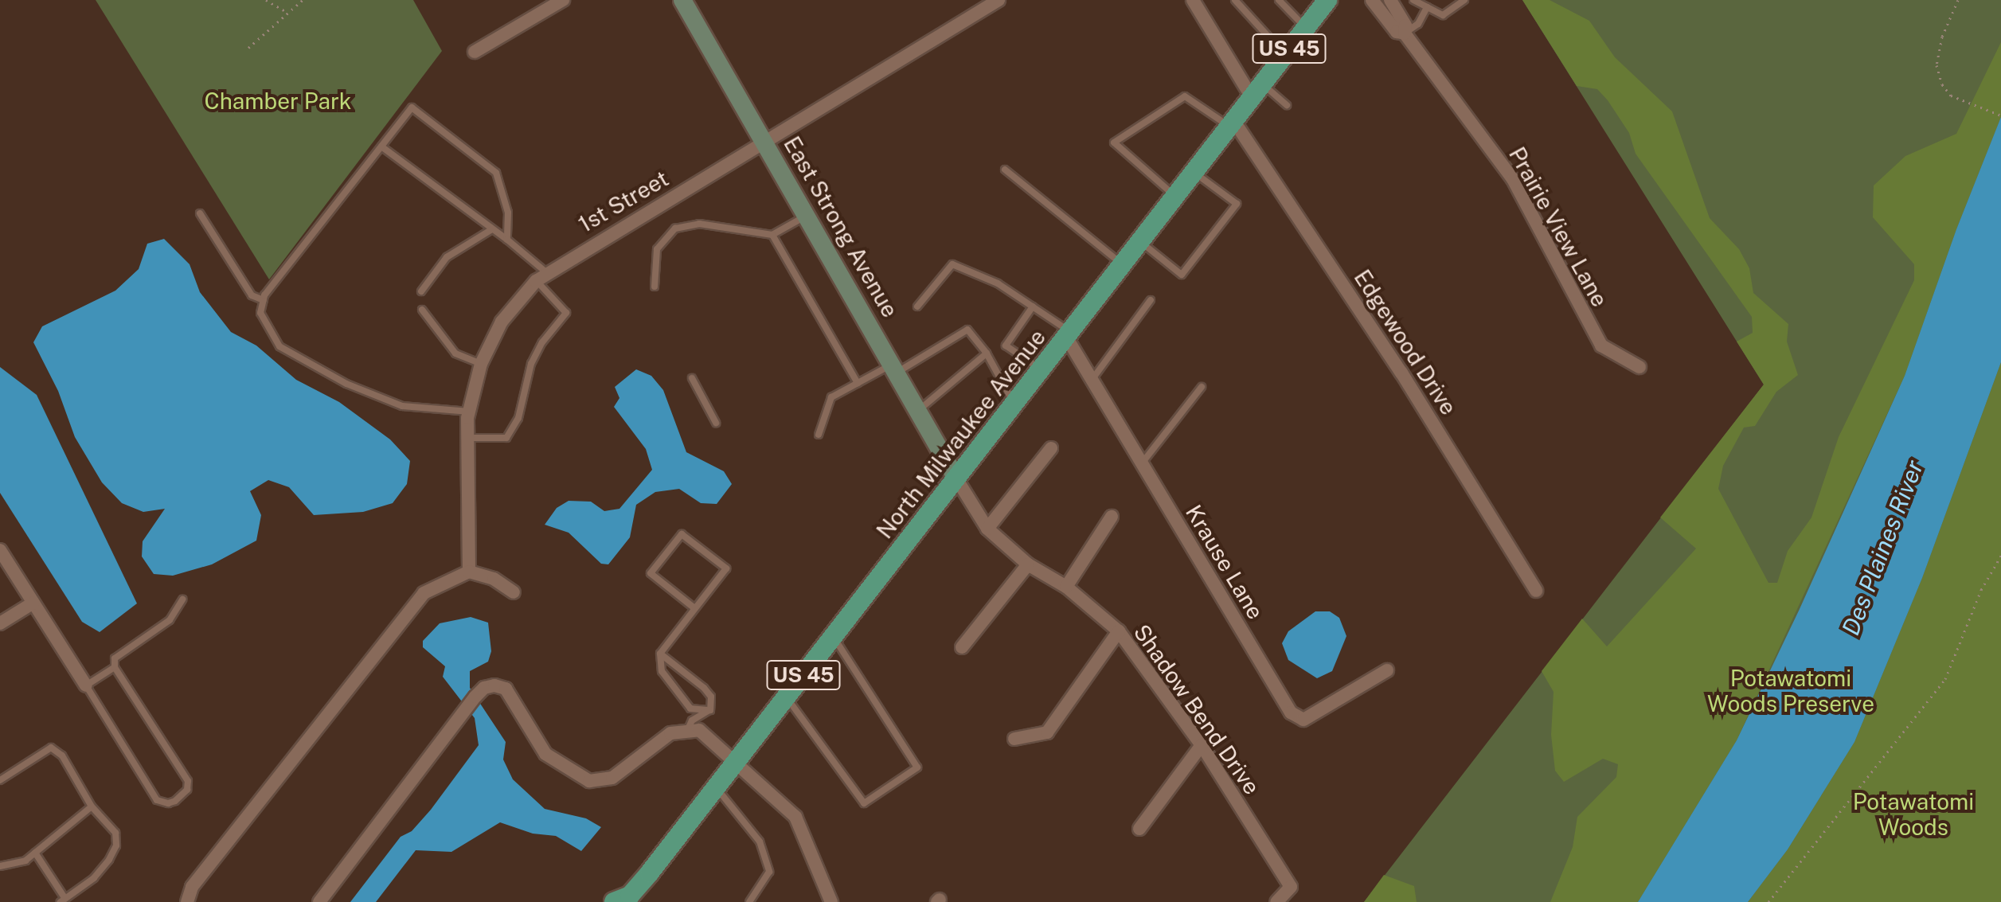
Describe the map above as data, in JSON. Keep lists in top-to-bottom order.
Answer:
{
  "streets": {
    "main road": ["US 45", "North Milwaukee Avenue"],
    "street": [
      "1st Street",
      "East Strong Avenue",
      "Prairie View Lane",
      "Edgewood Drive",
      "Krause Lane",
      "Shadow Bend Drive"
    ]
  },
  "crossings": [
    ["1st Street", "East Strong Avenue"],
    ["East Strong Avenue", "North Milwaukee Avenue"],
    ["East Strong Avenue", "Shadow Bend Drive"],
    ["Edgewood Drive", "North Milwaukee Avenue"],
    ["North Milwaukee Avenue", "Krause Lane"],
    ["North Milwaukee Avenue", "Shadow Bend Drive"]
  ],
  "water": ["Des Plaines River"],
  "parks": ["Chamber Park", "Potawatomi Woods Preserve", "Potawatomi Woods"]
}
